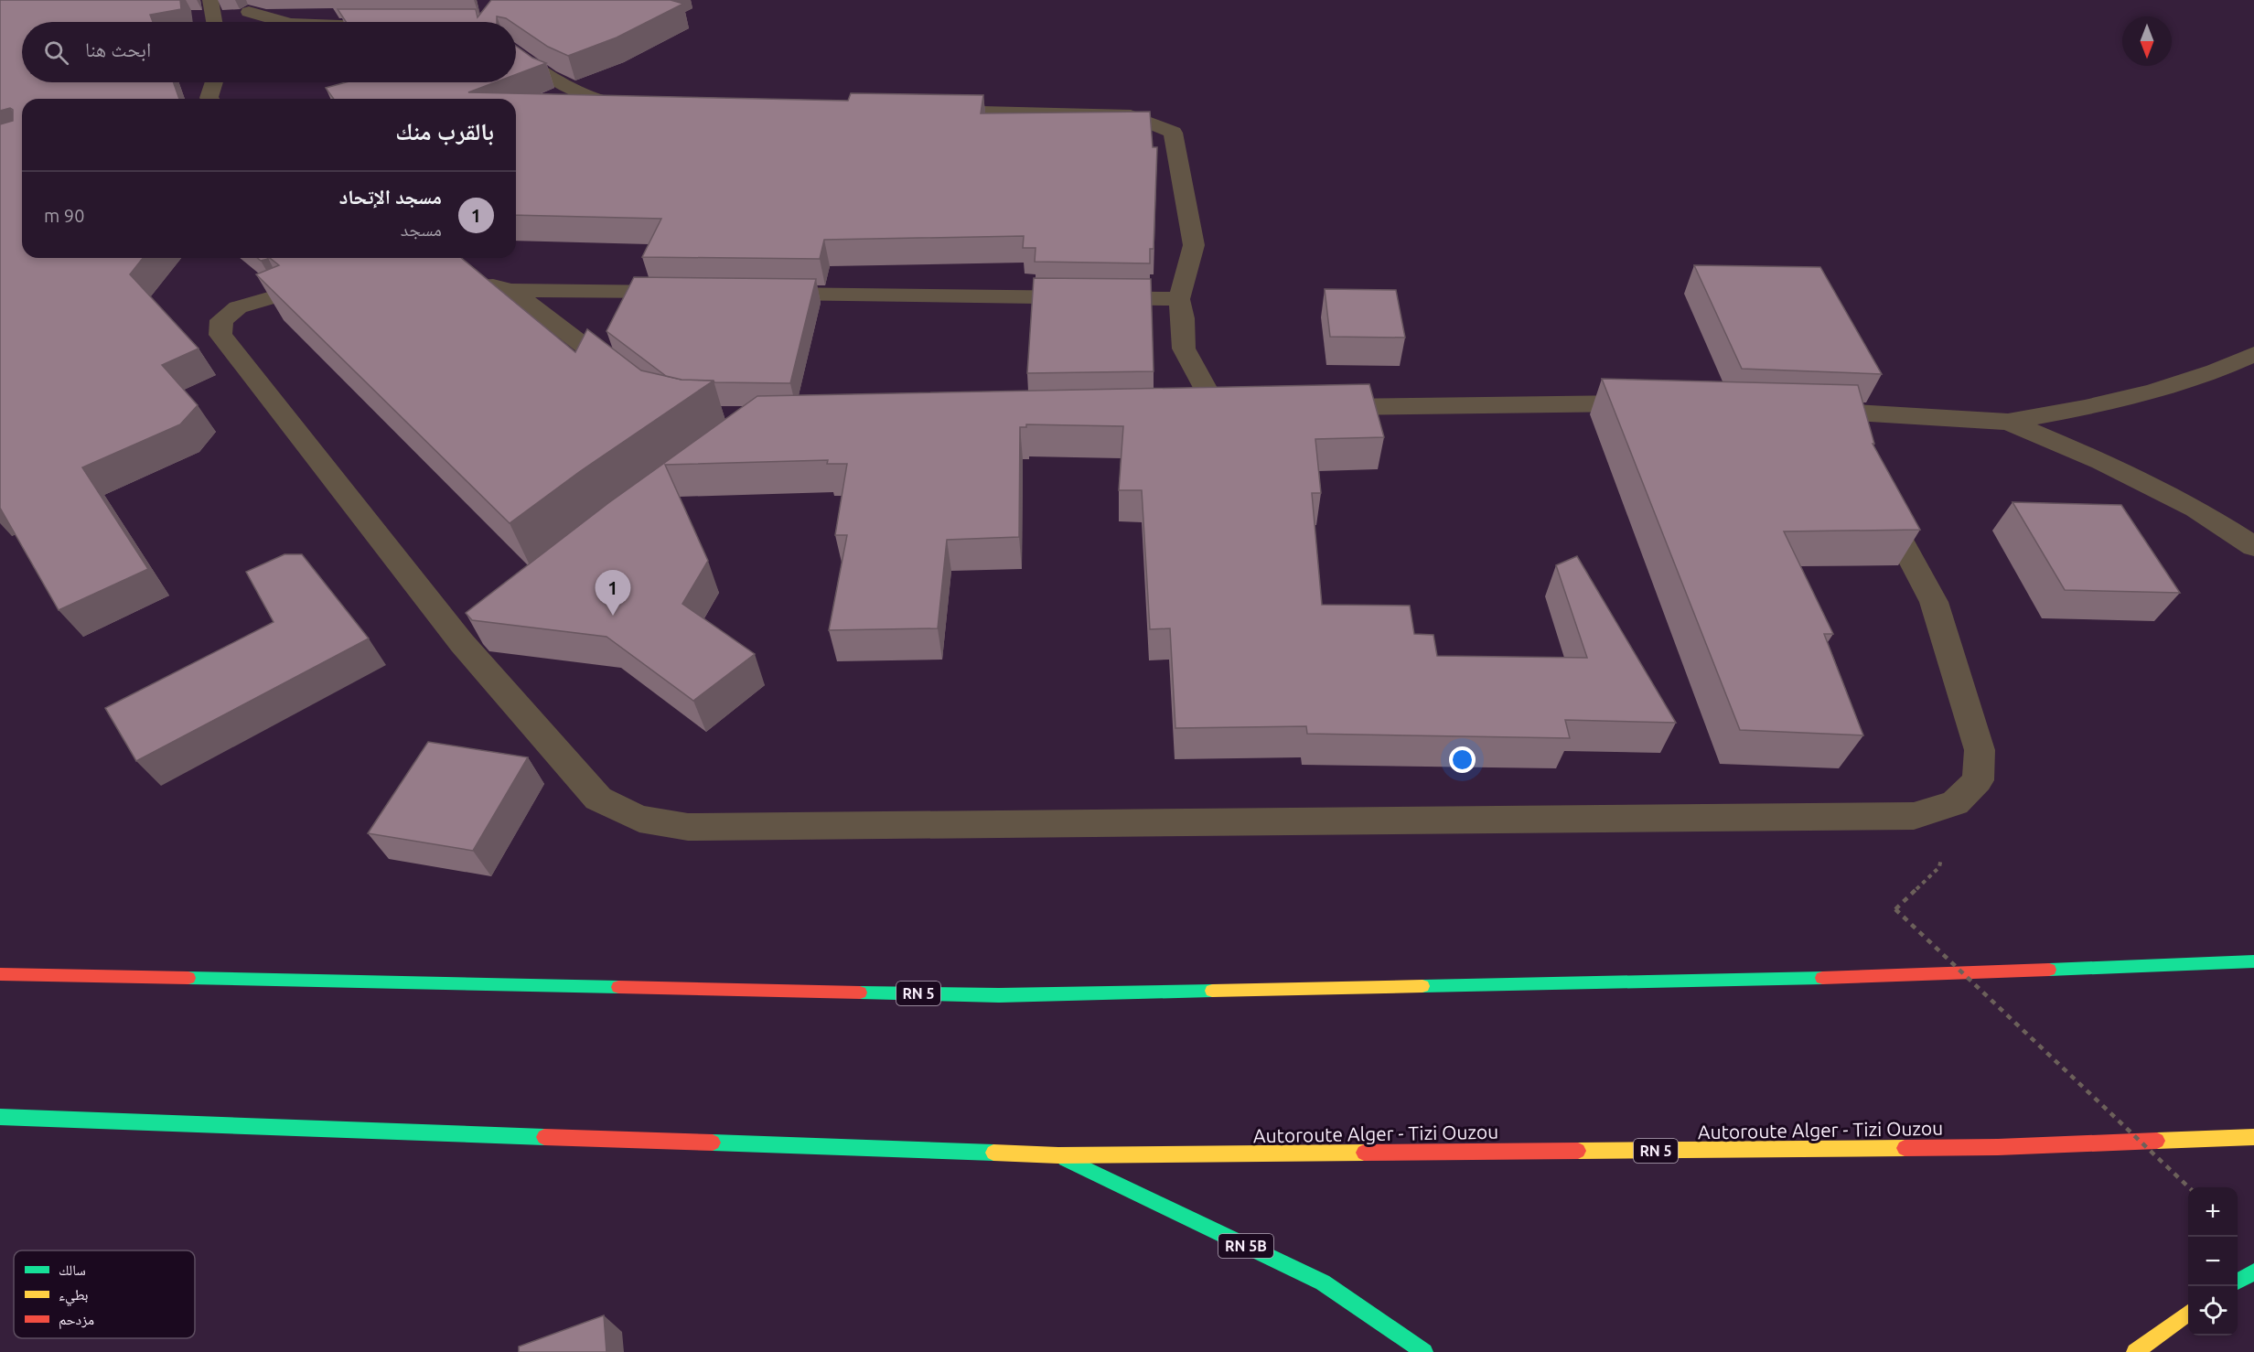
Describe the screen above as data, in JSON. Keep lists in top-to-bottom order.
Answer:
{
  "streets": {
    "highway": ["RN 5", "Autoroute Alger - Tizi Ouzou", "RN 5B"]
  },
  "crossings": [
    ["RN 5", "Autoroute Alger - Tizi Ouzou"],
    ["RN 5", "RN 5B"],
    ["Autoroute Alger - Tizi Ouzou", "RN 5B"]
  ],
  "legend": ["سالك", "بطيء", "مزدحم"],
  "north": "bottom",
  "page": {
    "search": "ابحث هنا",
    "heading": "بالقرب منك",
    "list": [
      {
        "mark": "1",
        "name": "مسجد الإتحاد",
        "note": "مسجد",
        "value": "90 m"
      }
    ],
    "pins": "1",
    "map_buttons": ["+", "−"]
  }
}
